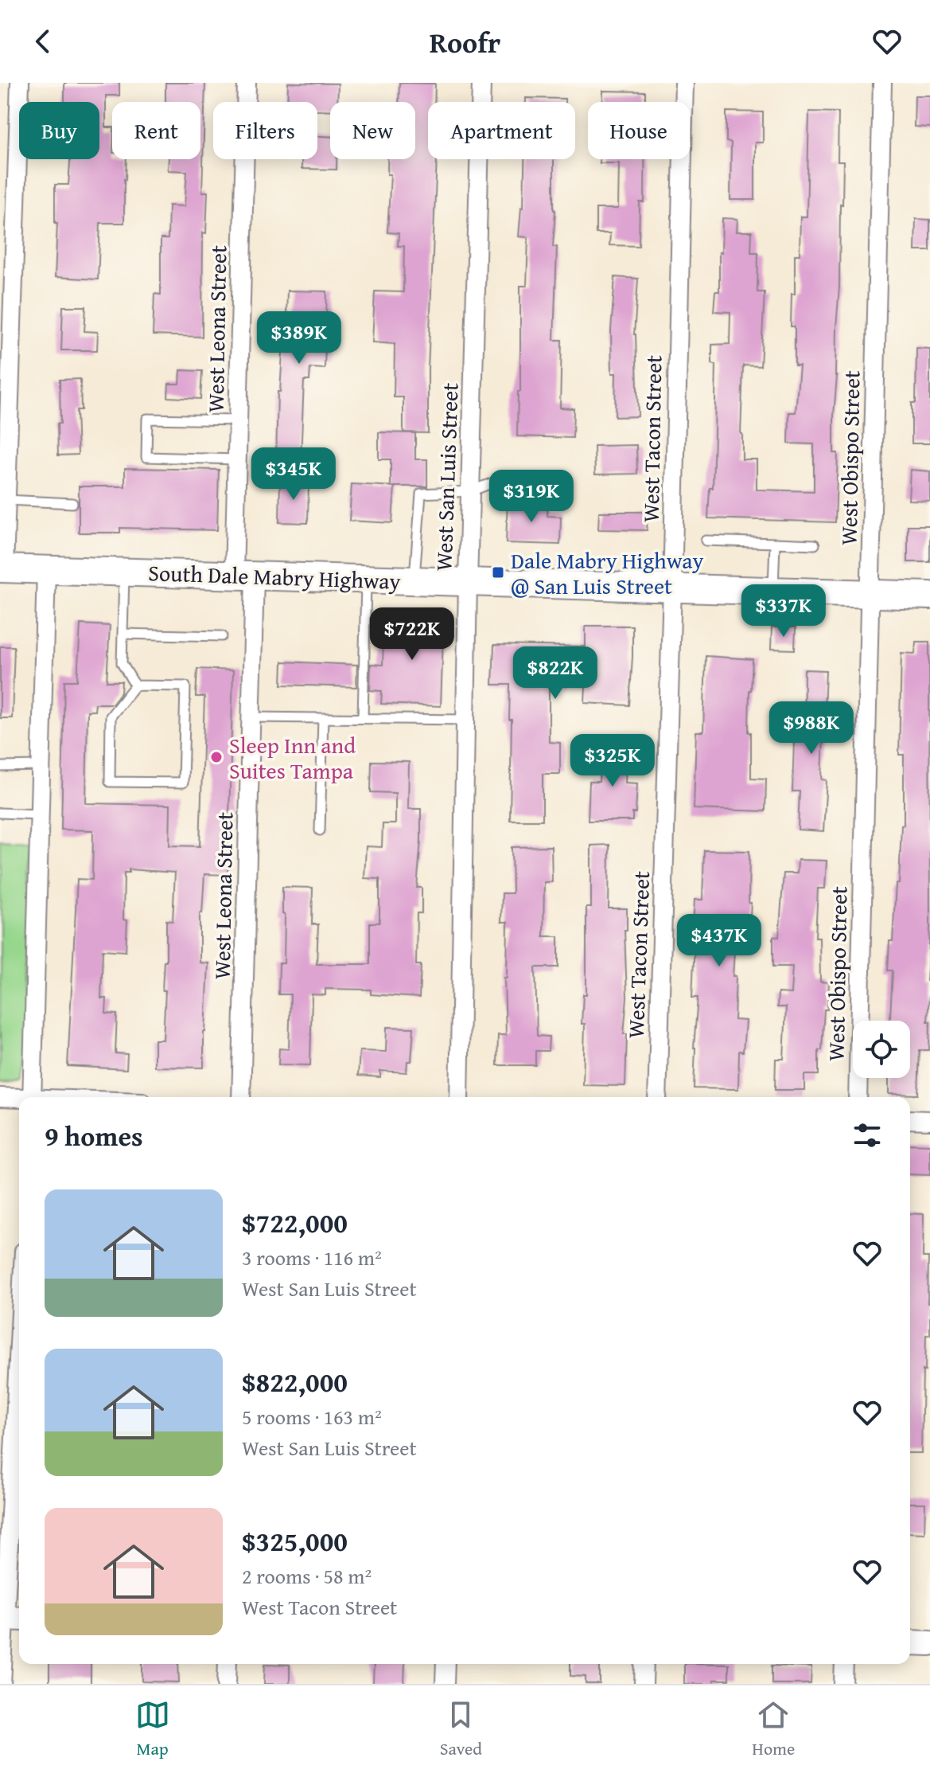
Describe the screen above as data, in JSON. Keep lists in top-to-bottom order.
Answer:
{
  "streets": {
    "main road": ["South Dale Mabry Highway"],
    "street": [
      "West Leona Street",
      "West Tacon Street",
      "West Obispo Street",
      "West San Luis Street"
    ]
  },
  "crossings": [
    ["West Leona Street", "South Dale Mabry Highway"],
    ["West Tacon Street", "South Dale Mabry Highway"],
    ["West Obispo Street", "South Dale Mabry Highway"],
    ["West San Luis Street", "South Dale Mabry Highway"]
  ],
  "places": {
    "transit": ["Dale Mabry Highway @ San Luis Street"],
    "other": ["Sleep Inn and Suites Tampa"]
  },
  "page": {
    "header": "Roofr",
    "chip": [
      "Buy",
      "Rent",
      "Filters",
      "New",
      "Apartment",
      "House"
    ],
    "price": [
      "$389K",
      "$345K",
      "$319K",
      "$337K",
      "$722K",
      "$822K",
      "$988K",
      "$325K",
      "$437K"
    ],
    "heading": "9 homes",
    "list": [
      {
        "name": "$722,000",
        "note": "3 rooms · 116 m² · West San Luis Street"
      },
      {
        "name": "$822,000",
        "note": "5 rooms · 163 m² · West San Luis Street"
      },
      {
        "name": "$325,000",
        "note": "2 rooms · 58 m² · West Tacon Street"
      }
    ],
    "tabs": ["Map", "Saved", "Home"]
  }
}
